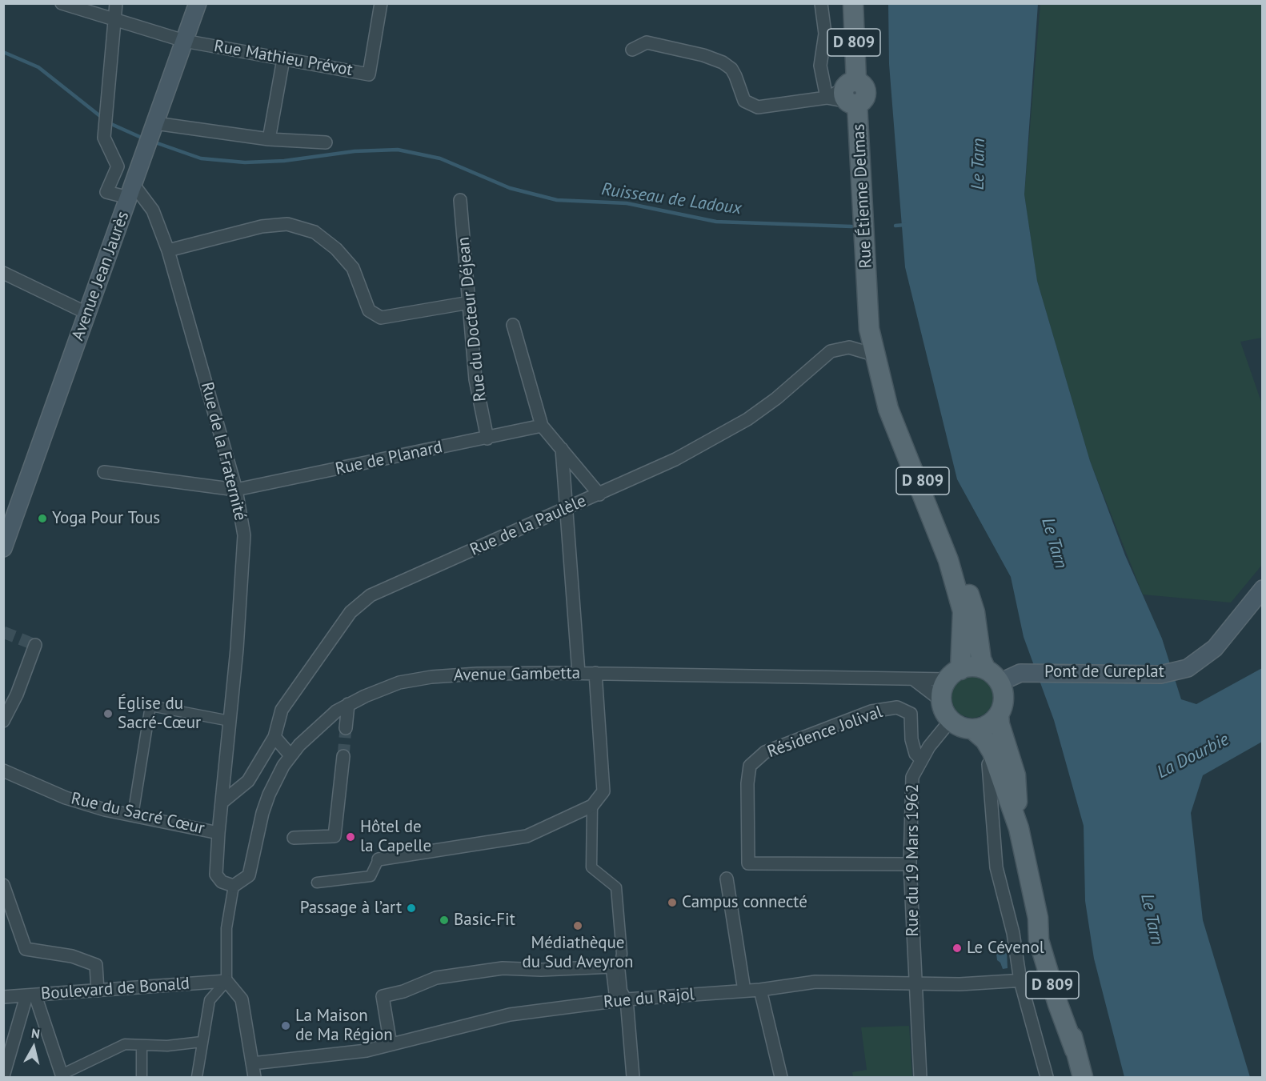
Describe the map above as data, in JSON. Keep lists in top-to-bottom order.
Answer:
{
  "streets": {
    "main road": [
      "D 809",
      "Rue Étienne Delmas",
      "Avenue Jean Jaurès",
      "Pont de Cureplat"
    ],
    "street": [
      "Rue Mathieu Prévot",
      "Rue du Docteur Déjean",
      "Rue de la Fraternité",
      "Rue de Planard",
      "Rue de la Paulèle",
      "Avenue Gambetta",
      "Résidence Jolival",
      "Rue du Sacré Cœur",
      "Rue du 19 Mars 1962",
      "Boulevard de Bonald",
      "Rue du Rajol"
    ]
  },
  "crossings": [
    ["D 809", "Rue Étienne Delmas"],
    ["D 809", "Pont de Cureplat"],
    ["D 809", "Avenue Gambetta"],
    ["D 809", "Rue du 19 Mars 1962"],
    ["D 809", "Rue du Rajol"],
    ["Rue Mathieu Prévot", "Avenue Jean Jaurès"],
    ["Rue Étienne Delmas", "Rue de la Paulèle"],
    ["Rue Étienne Delmas", "Pont de Cureplat"],
    ["Rue Étienne Delmas", "Avenue Gambetta"],
    ["Rue Étienne Delmas", "Rue du 19 Mars 1962"],
    ["Avenue Jean Jaurès", "Rue de la Fraternité"],
    ["Rue du Docteur Déjean", "Rue de Planard"],
    ["Rue de la Fraternité", "Rue de Planard"],
    ["Rue de la Fraternité", "Rue de la Paulèle"],
    ["Rue de la Fraternité", "Avenue Gambetta"],
    ["Rue de la Fraternité", "Rue du Sacré Cœur"],
    ["Pont de Cureplat", "Avenue Gambetta"],
    ["Pont de Cureplat", "Rue du 19 Mars 1962"],
    ["Avenue Gambetta", "Rue du 19 Mars 1962"],
    ["Résidence Jolival", "Rue du 19 Mars 1962"],
    ["Rue du 19 Mars 1962", "Rue du Rajol"]
  ],
  "water": ["Le Tarn", "Ruisseau de Ladoux", "La Dourbie"],
  "places": [
    "Yoga Pour Tous",
    "Église du Sacré-Cœur",
    "Hôtel de la Capelle",
    "Campus connecté",
    "Passage à l’art",
    "Basic-Fit",
    "Médiathèque du Sud Aveyron",
    "Le Cévenol",
    "La Maison de Ma Région"
  ],
  "north": "top"
}
